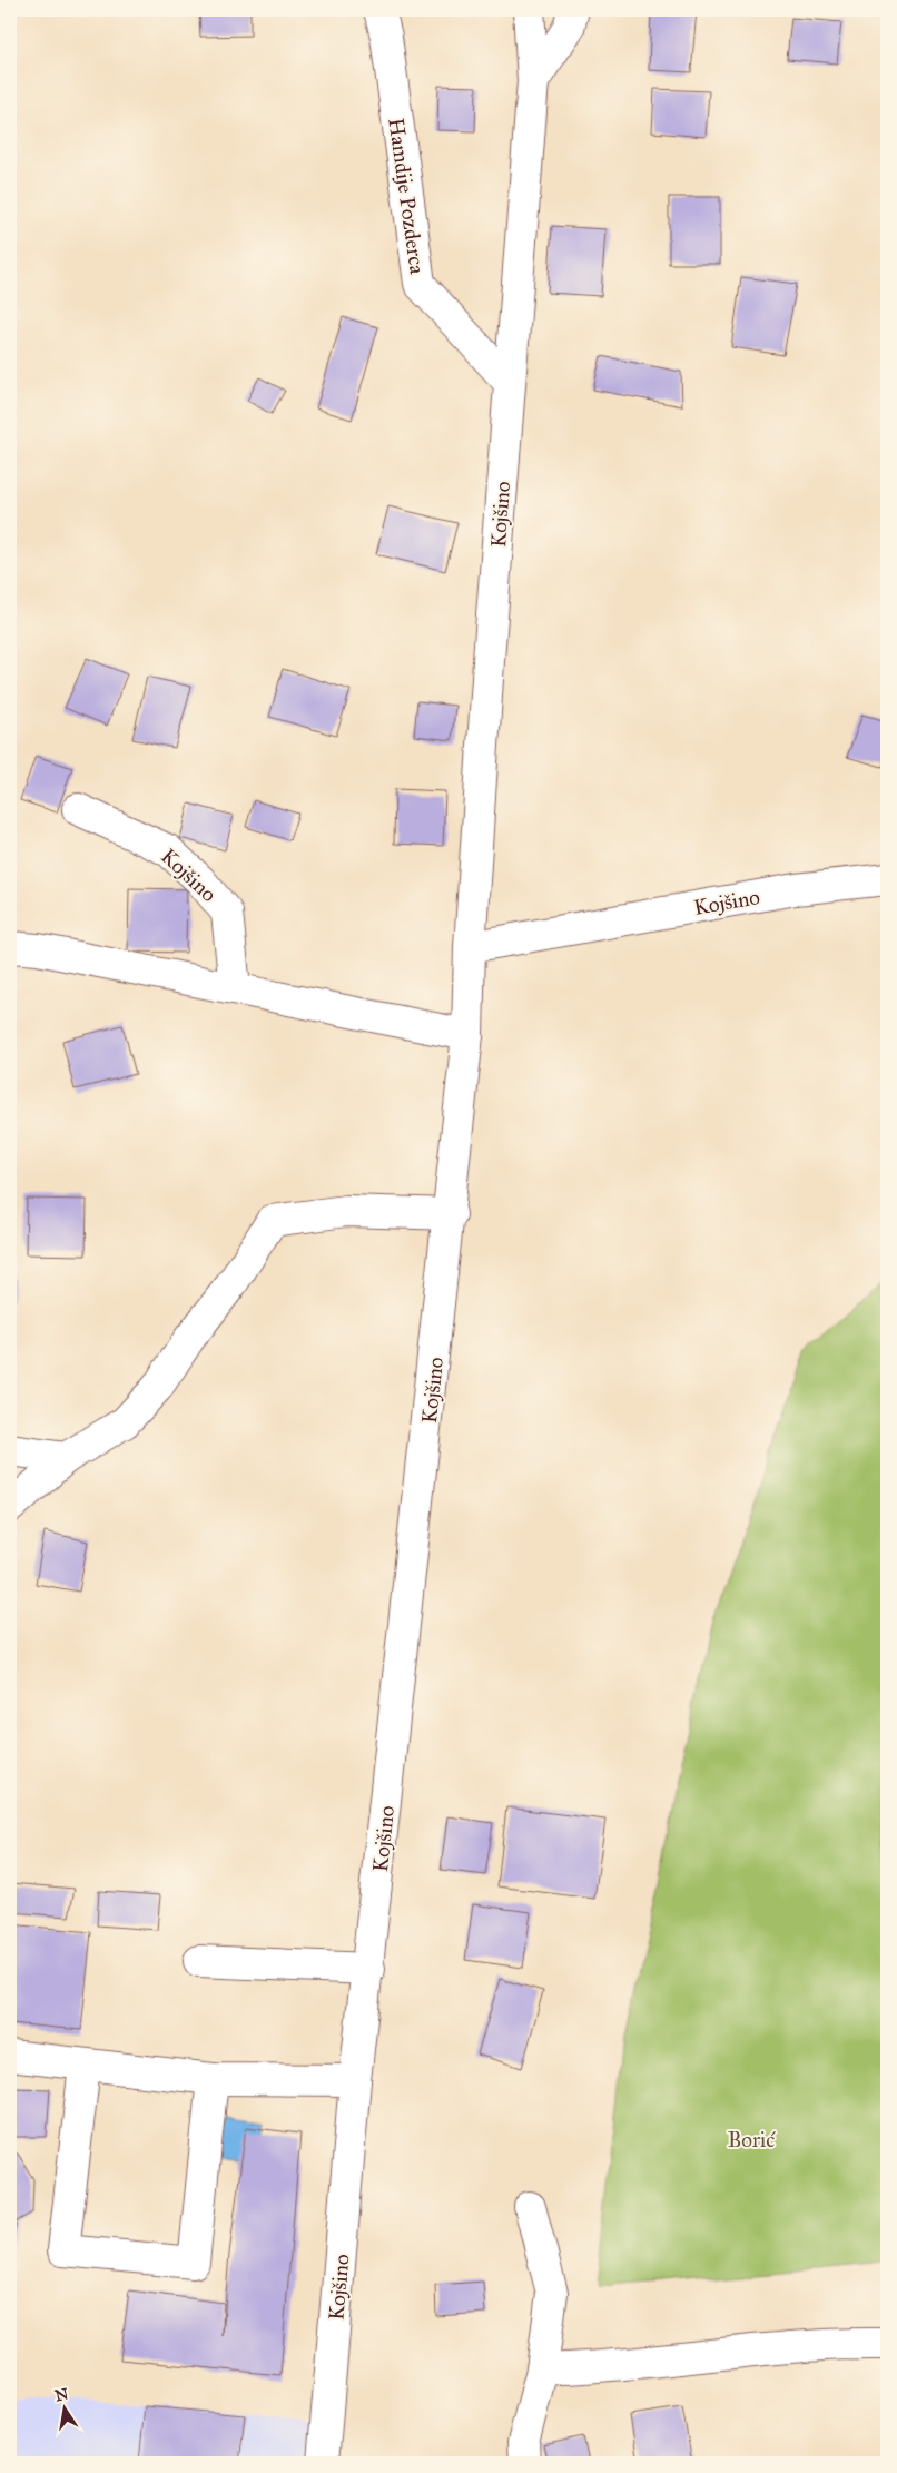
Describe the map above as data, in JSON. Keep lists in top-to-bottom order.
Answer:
{
  "streets": {
    "street": ["Hamdije Pozderca", "Kojšino"]
  },
  "crossings": [
    ["Hamdije Pozderca", "Kojšino"]
  ],
  "parks": ["Borić"],
  "north": "top"
}
